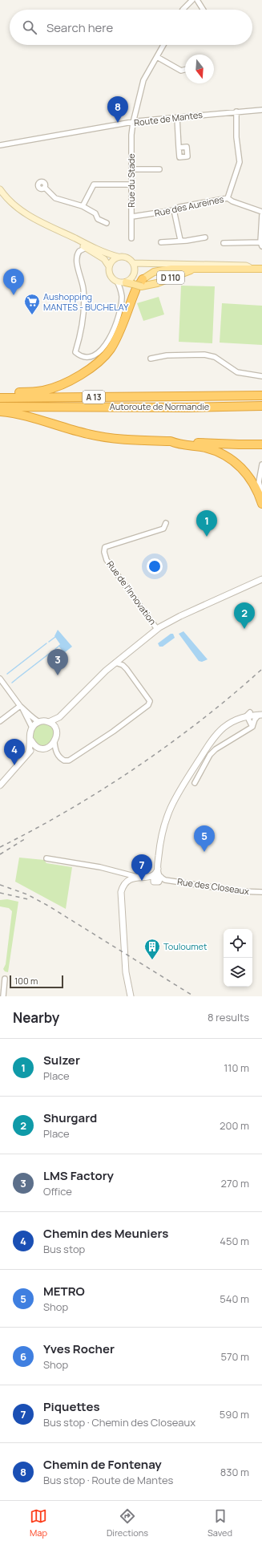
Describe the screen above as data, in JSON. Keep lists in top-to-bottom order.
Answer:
{
  "streets": {
    "highway": ["A 13", "Autoroute de Normandie"],
    "main road": ["D 110"],
    "street": [
      "Route de Mantes",
      "Rue du Stade",
      "Rue des Aureines",
      "Rue de l'Innovation",
      "Rue des Closeaux"
    ]
  },
  "crossings": [
    ["Route de Mantes", "Rue du Stade"],
    ["Rue du Stade", "Rue des Aureines"]
  ],
  "places": {
    "supermarket": ["Aushopping MANTES - BUCHELAY"],
    "building": ["Touloumet"]
  },
  "scale_bar": "100 m",
  "north": "bottom",
  "page": {
    "search": "Search here",
    "pins": [
      "8",
      "6",
      "1",
      "2",
      "3",
      "4",
      "5",
      "7"
    ],
    "scale": "100 m",
    "heading": ["Nearby", "8 results"],
    "list": [
      {
        "mark": "1",
        "name": "Sulzer",
        "note": "Place",
        "value": "110 m"
      },
      {
        "mark": "2",
        "name": "Shurgard",
        "note": "Place",
        "value": "200 m"
      },
      {
        "mark": "3",
        "name": "LMS Factory",
        "note": "Office",
        "value": "270 m"
      },
      {
        "mark": "4",
        "name": "Chemin des Meuniers",
        "note": "Bus stop",
        "value": "450 m"
      },
      {
        "mark": "5",
        "name": "METRO",
        "note": "Shop",
        "value": "540 m"
      },
      {
        "mark": "6",
        "name": "Yves Rocher",
        "note": "Shop",
        "value": "570 m"
      },
      {
        "mark": "7",
        "name": "Piquettes",
        "note": "Bus stop · Chemin des Closeaux",
        "value": "590 m"
      },
      {
        "mark": "8",
        "name": "Chemin de Fontenay",
        "note": "Bus stop · Route de Mantes",
        "value": "830 m"
      }
    ],
    "nav": ["Map", "Directions", "Saved"]
  }
}
